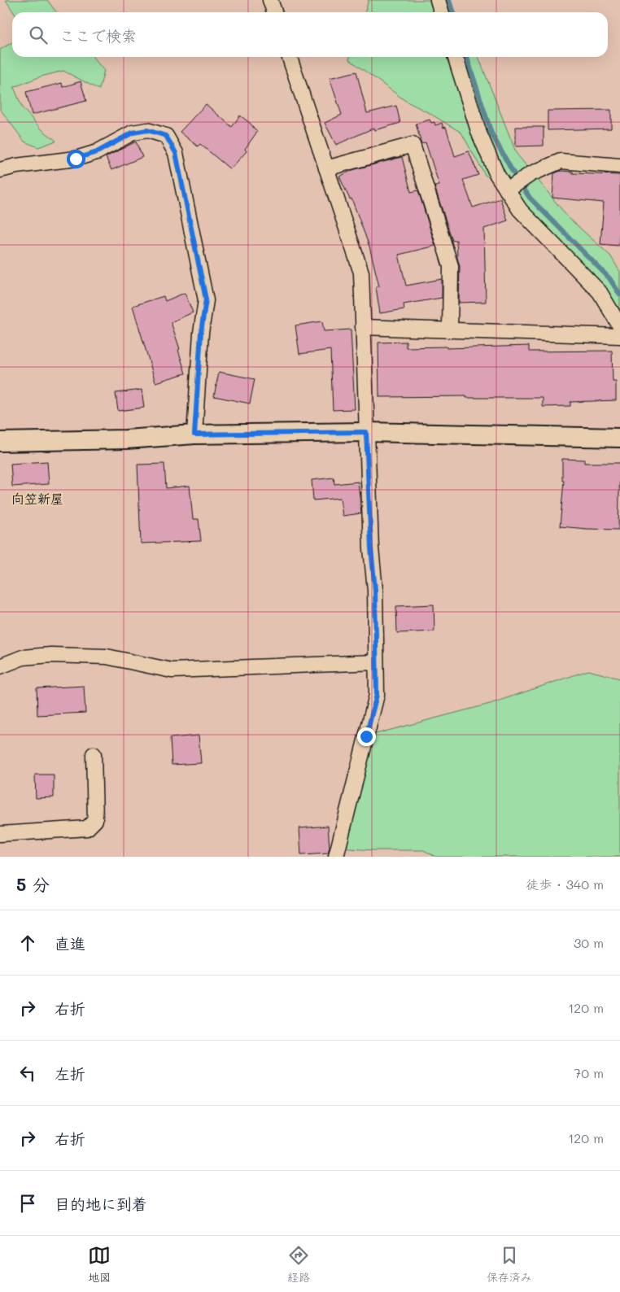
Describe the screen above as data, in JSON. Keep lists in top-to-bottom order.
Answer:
{
  "districts": ["向笠新屋"],
  "page": {
    "search": "ここで検索",
    "heading": ["5 分", "徒歩 · 340 m"],
    "list": [
      ["直進", "30 m"],
      ["右折", "120 m"],
      ["左折", "70 m"],
      ["右折", "120 m"],
      "目的地に到着"
    ],
    "nav": ["地図", "経路", "保存済み"]
  }
}
